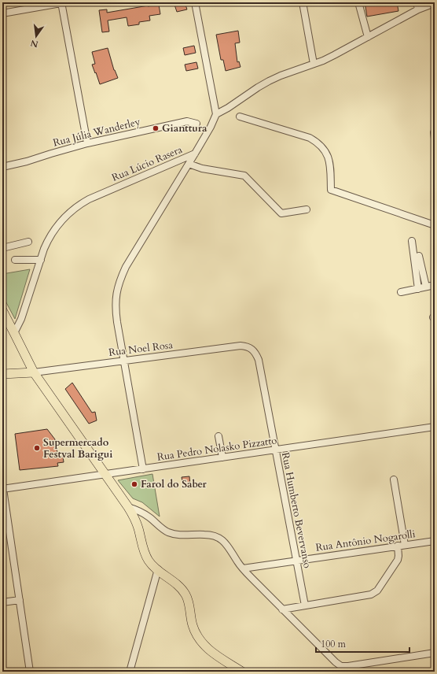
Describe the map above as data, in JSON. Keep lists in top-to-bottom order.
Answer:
{
  "streets": {
    "street": [
      "Rua Júlia Wanderley",
      "Rua Lúcio Rasera",
      "Rua Noel Rosa",
      "Rua Pedro Nolasko Pizzatto",
      "Rua Humberto Bevervanso",
      "Rua Antônio Nogarolli"
    ]
  },
  "crossings": [
    ["Rua Noel Rosa", "Rua Humberto Bevervanso"],
    ["Rua Pedro Nolasko Pizzatto", "Rua Humberto Bevervanso"],
    ["Rua Humberto Bevervanso", "Rua Antônio Nogarolli"]
  ],
  "places": ["Gianttura", "Supermercado Festval Barigui", "Farol do Saber"],
  "scale_bar": "100 m",
  "north": "bottom"
}
